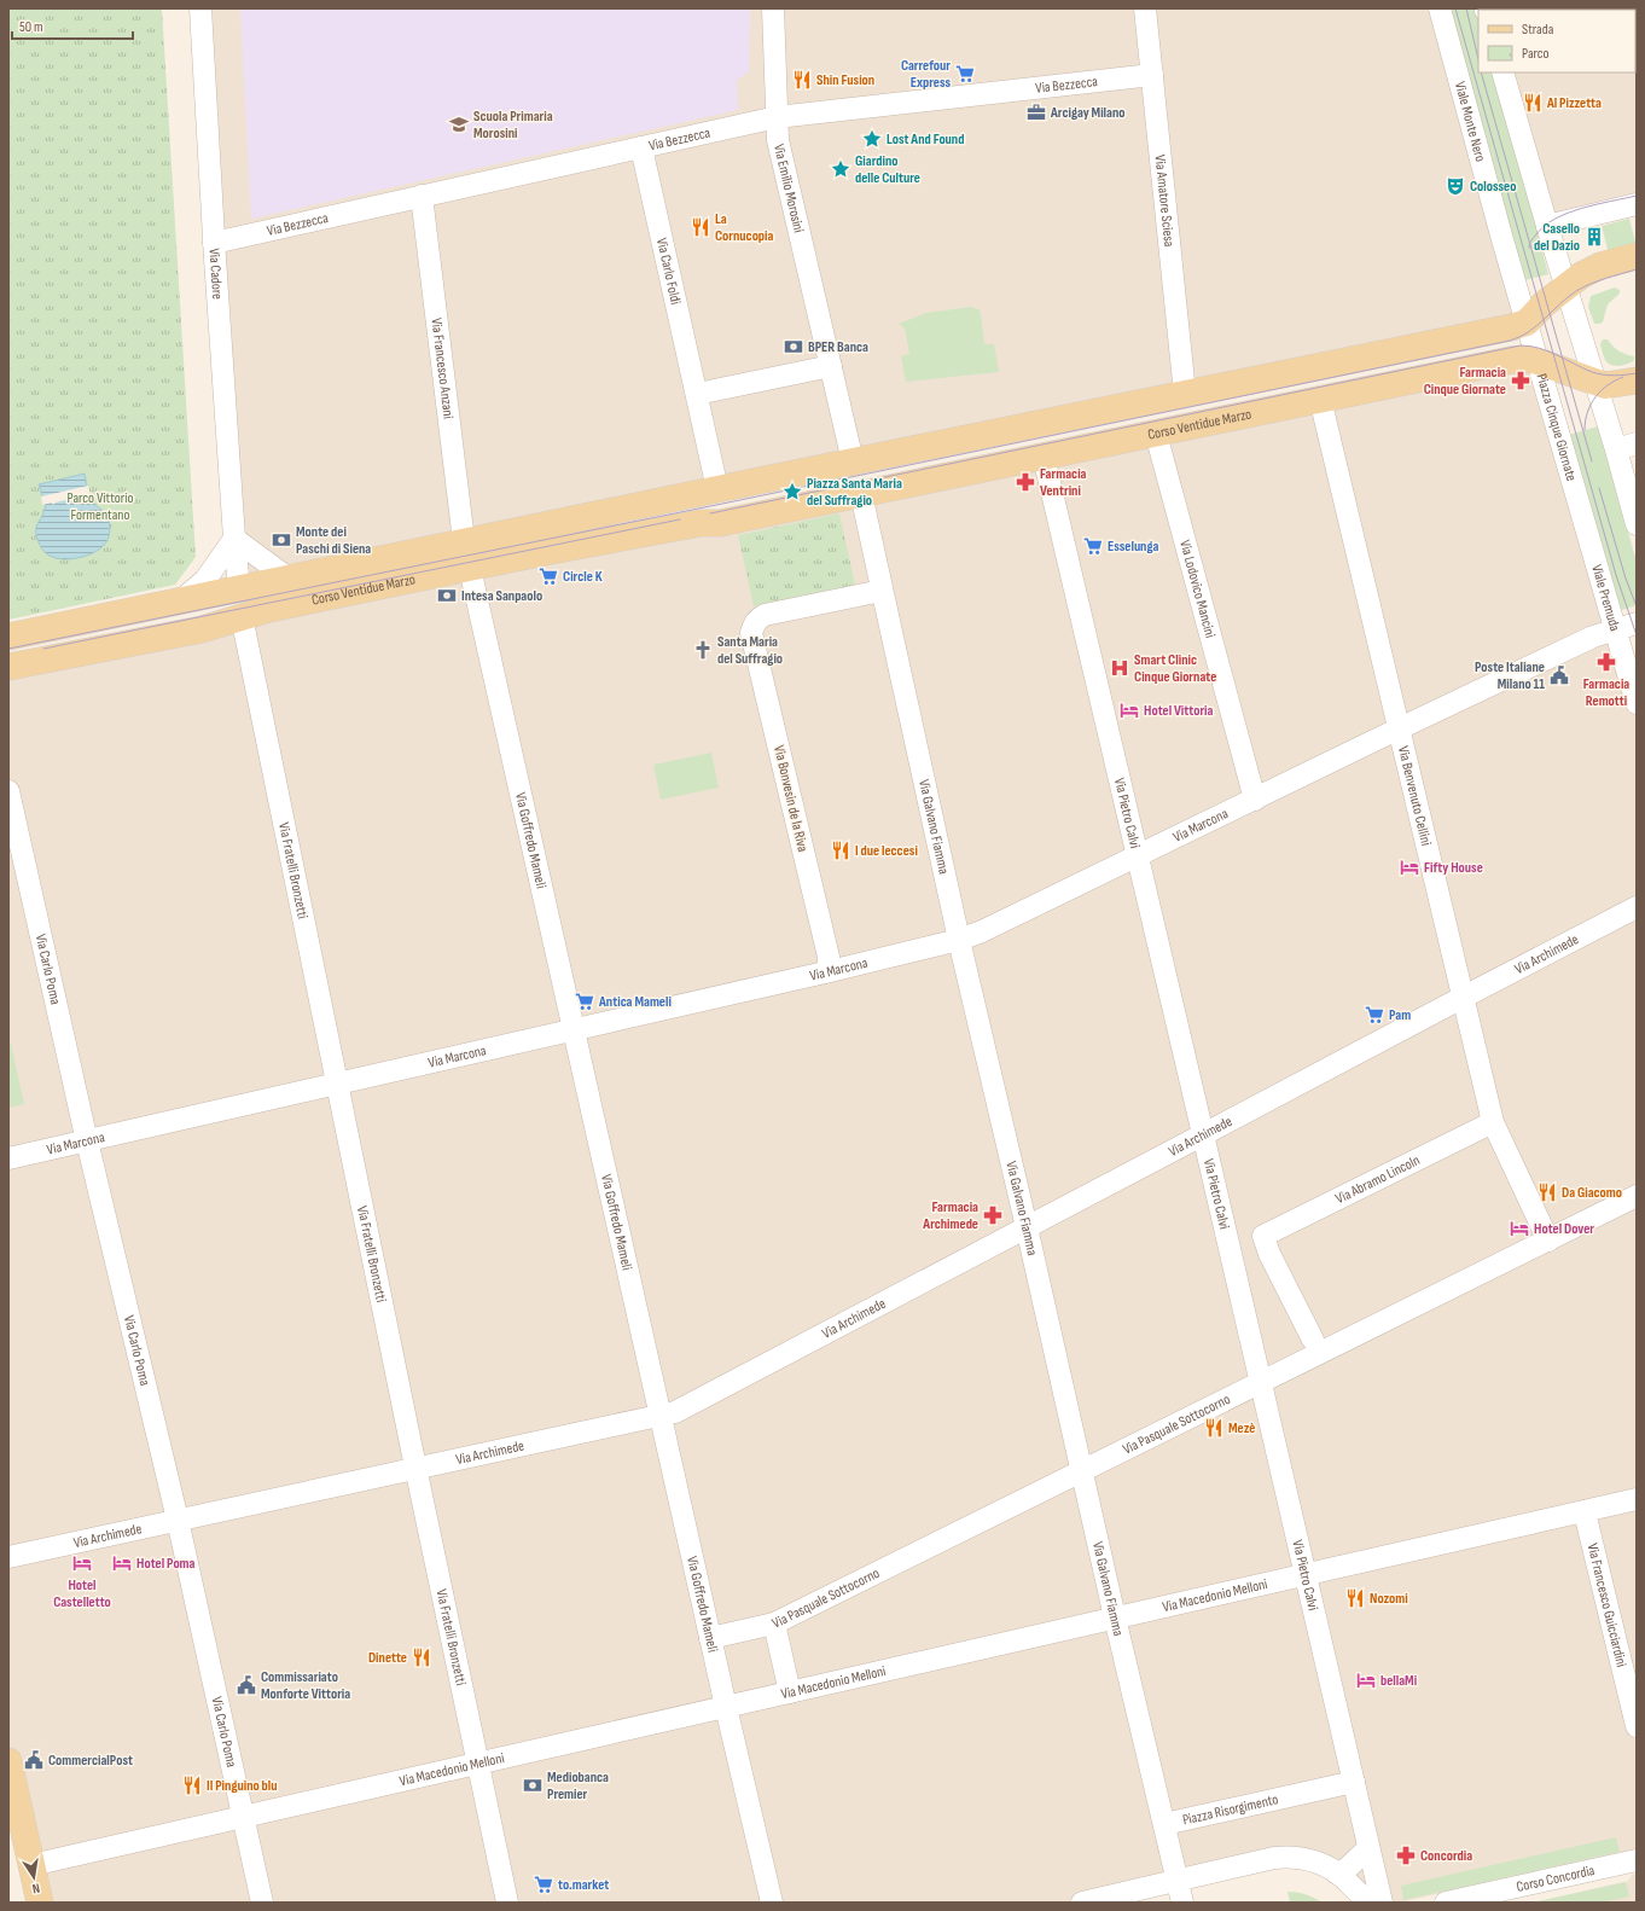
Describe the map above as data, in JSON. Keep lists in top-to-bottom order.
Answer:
{
  "streets": {
    "main road": ["Corso Ventidue Marzo", "Piazza Cinque Giornate"],
    "street": [
      "Via Bezzecca",
      "Viale Monte Nero",
      "Via Emilio Morosini",
      "Via Amatore Sciesa",
      "Via Carlo Foldi",
      "Via Cadore",
      "Via Francesco Anzani",
      "Via Lodovico Mancini",
      "Viale Premuda",
      "Via Benvenuto Cellini",
      "Via Bonvesin de la Riva",
      "Via Pietro Calvi",
      "Via Galvano Fiamma",
      "Via Marcona",
      "Via Goffredo Mameli",
      "Via Fratelli Bronzetti",
      "Via Archimede",
      "Via Carlo Poma",
      "Via Abramo Lincoln",
      "Via Pasquale Sottocorno",
      "Via Macedonio Melloni",
      "Via Francesco Guicciardini",
      "Piazza Risorgimento",
      "Corso Concordia"
    ]
  },
  "crossings": [
    ["Via Bezzecca", "Via Emilio Morosini"],
    ["Via Bezzecca", "Via Amatore Sciesa"],
    ["Via Bezzecca", "Via Carlo Foldi"],
    ["Via Bezzecca", "Via Cadore"],
    ["Via Bezzecca", "Via Francesco Anzani"],
    ["Viale Monte Nero", "Piazza Cinque Giornate"],
    ["Via Cadore", "Corso Ventidue Marzo"],
    ["Via Cadore", "Via Fratelli Bronzetti"],
    ["Via Francesco Anzani", "Corso Ventidue Marzo"],
    ["Via Francesco Anzani", "Via Goffredo Mameli"],
    ["Corso Ventidue Marzo", "Piazza Cinque Giornate"],
    ["Corso Ventidue Marzo", "Via Lodovico Mancini"],
    ["Corso Ventidue Marzo", "Via Benvenuto Cellini"],
    ["Corso Ventidue Marzo", "Via Pietro Calvi"],
    ["Corso Ventidue Marzo", "Via Goffredo Mameli"],
    ["Corso Ventidue Marzo", "Via Fratelli Bronzetti"],
    ["Piazza Cinque Giornate", "Viale Premuda"],
    ["Via Lodovico Mancini", "Via Marcona"],
    ["Viale Premuda", "Via Marcona"],
    ["Via Benvenuto Cellini", "Via Marcona"],
    ["Via Benvenuto Cellini", "Via Archimede"],
    ["Via Benvenuto Cellini", "Via Abramo Lincoln"],
    ["Via Benvenuto Cellini", "Via Pasquale Sottocorno"],
    ["Via Bonvesin de la Riva", "Via Galvano Fiamma"],
    ["Via Bonvesin de la Riva", "Via Marcona"],
    ["Via Pietro Calvi", "Via Marcona"],
    ["Via Pietro Calvi", "Via Archimede"],
    ["Via Pietro Calvi", "Via Pasquale Sottocorno"],
    ["Via Pietro Calvi", "Via Macedonio Melloni"],
    ["Via Pietro Calvi", "Piazza Risorgimento"],
    ["Via Galvano Fiamma", "Via Marcona"],
    ["Via Galvano Fiamma", "Via Archimede"],
    ["Via Galvano Fiamma", "Via Pasquale Sottocorno"],
    ["Via Galvano Fiamma", "Via Macedonio Melloni"],
    ["Via Galvano Fiamma", "Piazza Risorgimento"],
    ["Via Marcona", "Via Goffredo Mameli"],
    ["Via Marcona", "Via Fratelli Bronzetti"],
    ["Via Marcona", "Via Carlo Poma"],
    ["Via Goffredo Mameli", "Via Archimede"],
    ["Via Goffredo Mameli", "Via Pasquale Sottocorno"],
    ["Via Goffredo Mameli", "Via Macedonio Melloni"],
    ["Via Fratelli Bronzetti", "Via Archimede"],
    ["Via Fratelli Bronzetti", "Via Macedonio Melloni"],
    ["Via Archimede", "Via Carlo Poma"],
    ["Via Carlo Poma", "Via Macedonio Melloni"],
    ["Via Macedonio Melloni", "Via Francesco Guicciardini"]
  ],
  "parks": ["Parco Vittorio Formentano"],
  "places": {
    "supermarket": [
      "Carrefour Express",
      "Esselunga",
      "Circle K",
      "Antica Mameli",
      "Pam",
      "to.market"
    ],
    "restaurant": [
      "Shin Fusion",
      "Al Pizzetta",
      "La Cornucopia",
      "I due leccesi",
      "Da Giacomo",
      "Mezè",
      "Nozomi",
      "Dinette",
      "II Pinguino blu"
    ],
    "office": ["Arcigay Milano"],
    "school or university": ["Scuola Primaria Morosini"],
    "place": ["Lost And Found", "Giardino delle Culture", "Piazza Santa Maria del Suffragio"],
    "theatre": ["Colosseo"],
    "building": ["Casello del Dazio"],
    "bank": [
      "BPER Banca",
      "Monte dei Paschi di Siena",
      "Intesa Sanpaolo",
      "Mediobanca Premier"
    ],
    "pharmacy": [
      "Farmacia Cinque Giornate",
      "Farmacia Ventrini",
      "Farmacia Remotti",
      "Farmacia Archimede",
      "Concordia"
    ],
    "church": ["Santa Maria del Suffragio"],
    "hospital": ["Smart Clinic Cinque Giornate"],
    "public building": ["Poste Italiane Milano 11", "Commissariato Monforte Vittoria", "CommercialPost"],
    "hotel": [
      "Hotel Vittoria",
      "Fifty House",
      "Hotel Dover",
      "Hotel Castelletto",
      "Hotel Poma",
      "bellaMi"
    ]
  },
  "legend": ["Strada", "Parco"],
  "scale_bar": "50 m",
  "north": "bottom"
}
